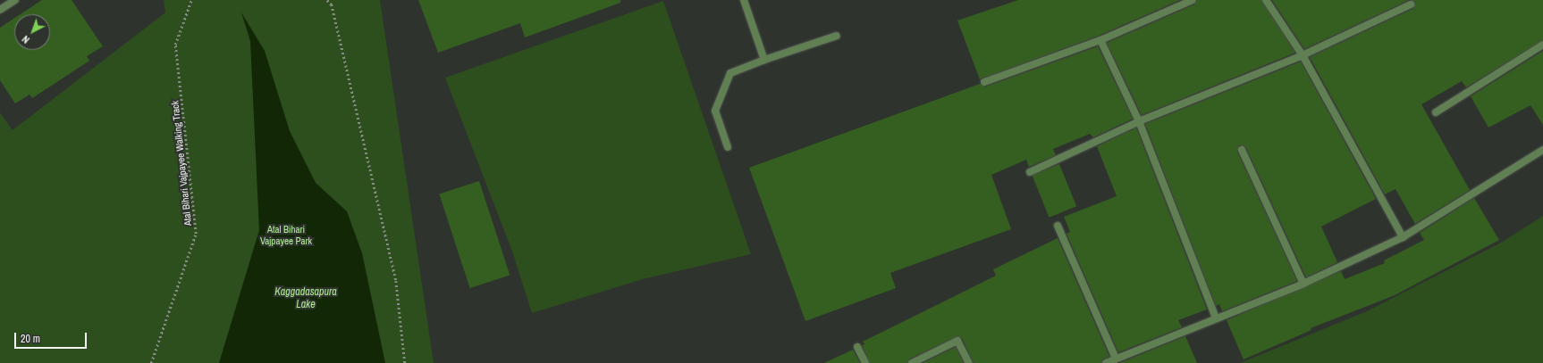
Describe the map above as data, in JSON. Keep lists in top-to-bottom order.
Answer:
{
  "streets": {
    "path": ["Atal Bihari Vajpayee Walking Track"]
  },
  "water": ["Kaggadasapura Lake"],
  "parks": ["Atal Bihari Vajpayee Park"],
  "scale_bar": "20 m",
  "north": "bottom left"
}
